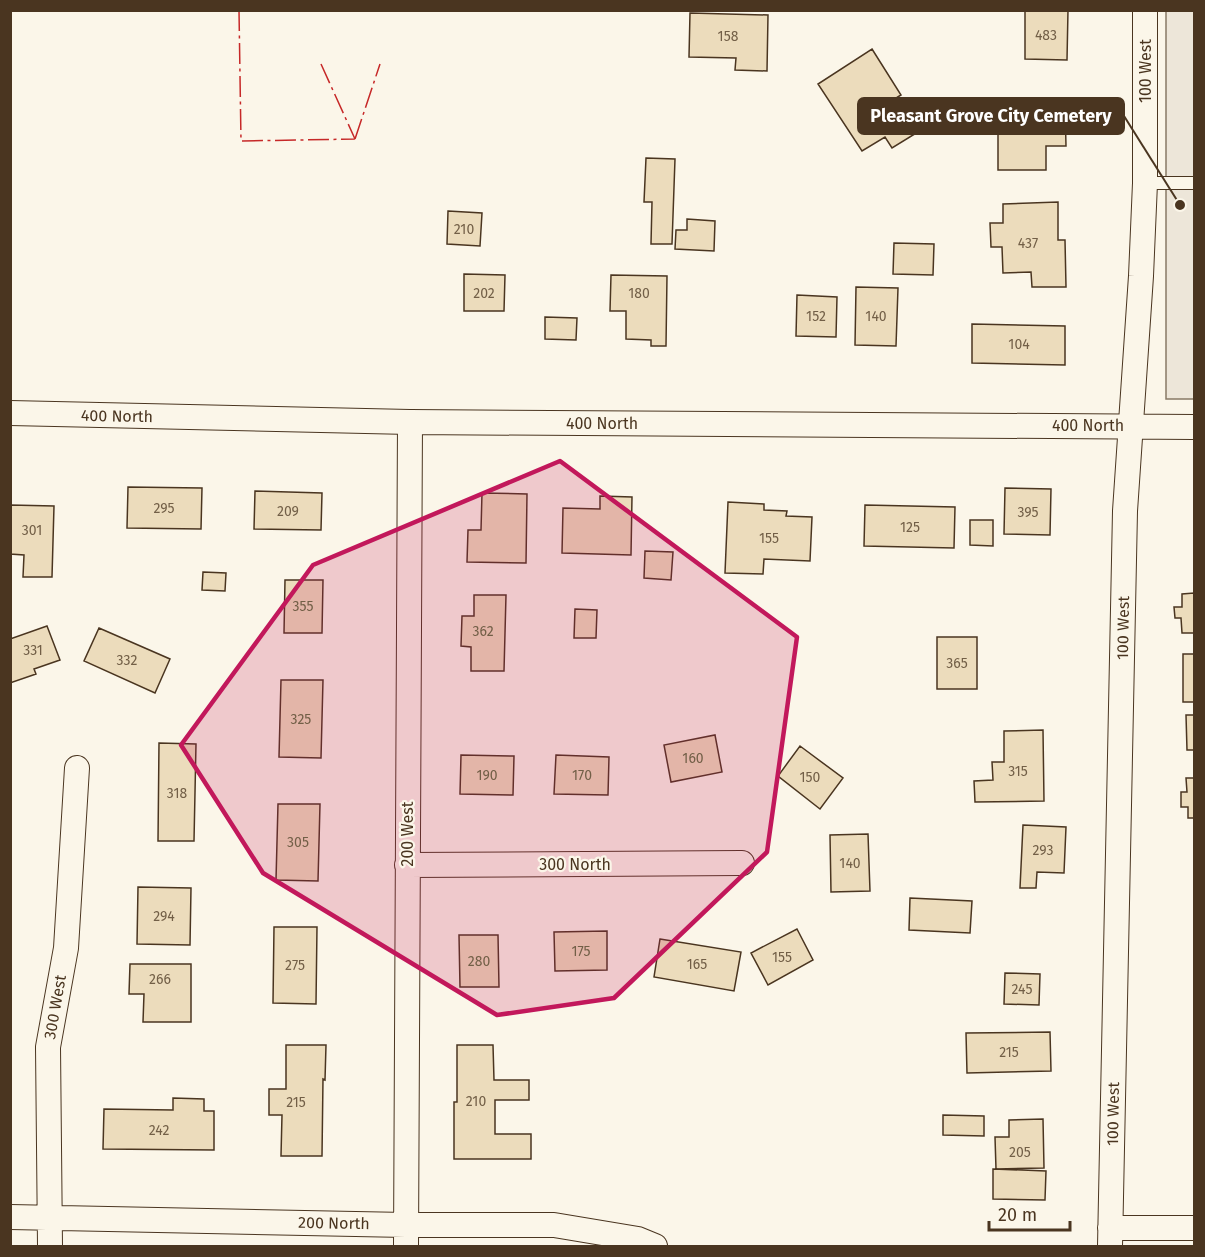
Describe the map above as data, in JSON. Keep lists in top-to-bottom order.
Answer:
{
  "streets": {
    "street": [
      "100 West",
      "400 North",
      "200 West",
      "300 North",
      "300 West",
      "200 North"
    ]
  },
  "crossings": [
    ["100 West", "400 North"],
    ["400 North", "200 West"],
    ["200 West", "300 North"],
    ["200 West", "200 North"],
    ["300 West", "200 North"]
  ],
  "places": ["Pleasant Grove City Cemetery"],
  "house_numbers": [
    "483",
    "158",
    "210",
    "437",
    "202",
    "180",
    "152",
    "140",
    "104",
    "295",
    "209",
    "395",
    "125",
    "301",
    "155",
    "355",
    "362",
    "331",
    "332",
    "365",
    "325",
    "160",
    "315",
    "190",
    "170",
    "150",
    "318",
    "305",
    "293",
    "140",
    "294",
    "175",
    "155",
    "280",
    "165",
    "275",
    "266",
    "245",
    "215",
    "210",
    "215",
    "242",
    "205"
  ],
  "scale_bar": "20 m"
}
